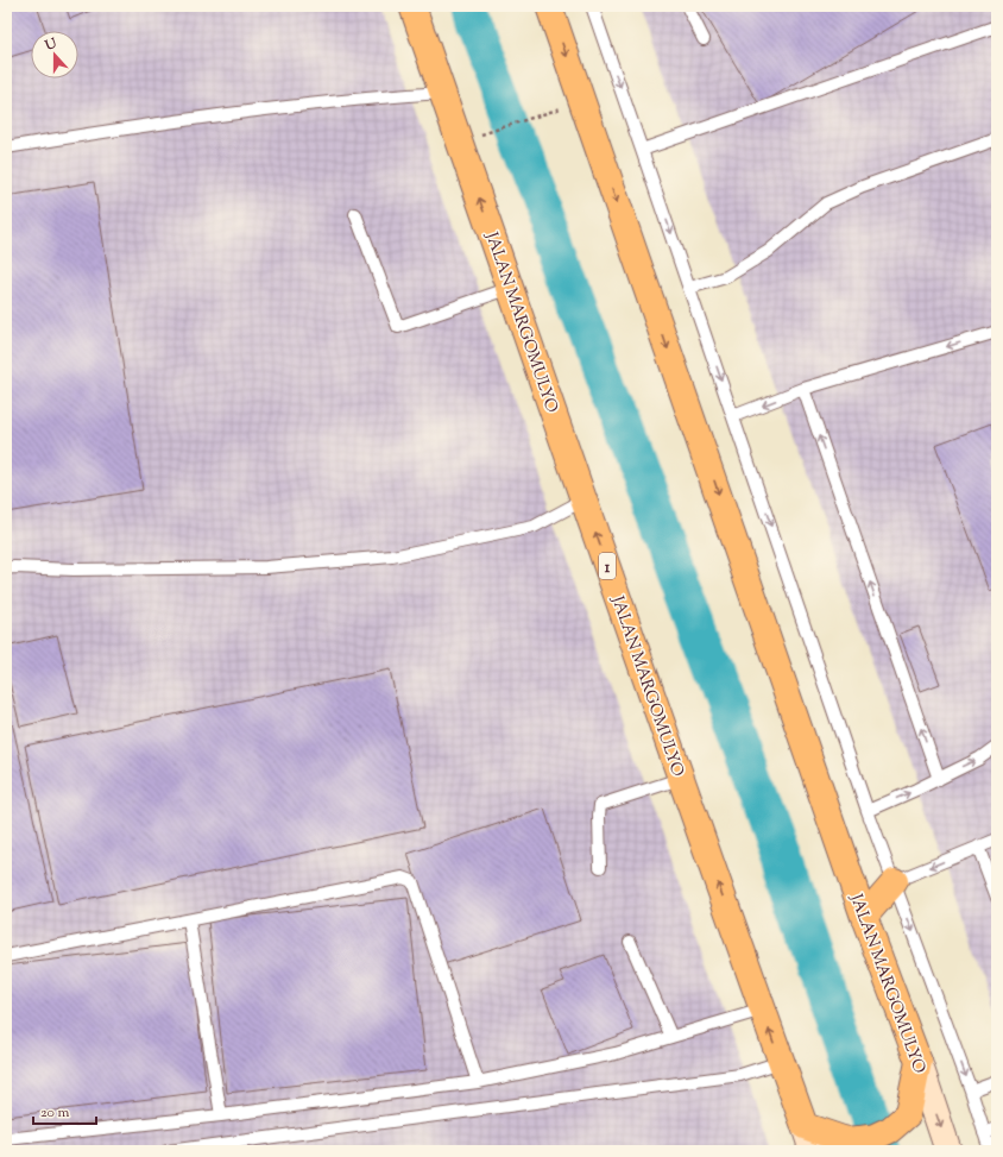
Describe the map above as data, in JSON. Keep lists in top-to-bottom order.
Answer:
{
  "streets": {
    "highway": ["JALAN MARGOMULYO", "1"]
  },
  "scale_bar": "20 m",
  "north": "top"
}
